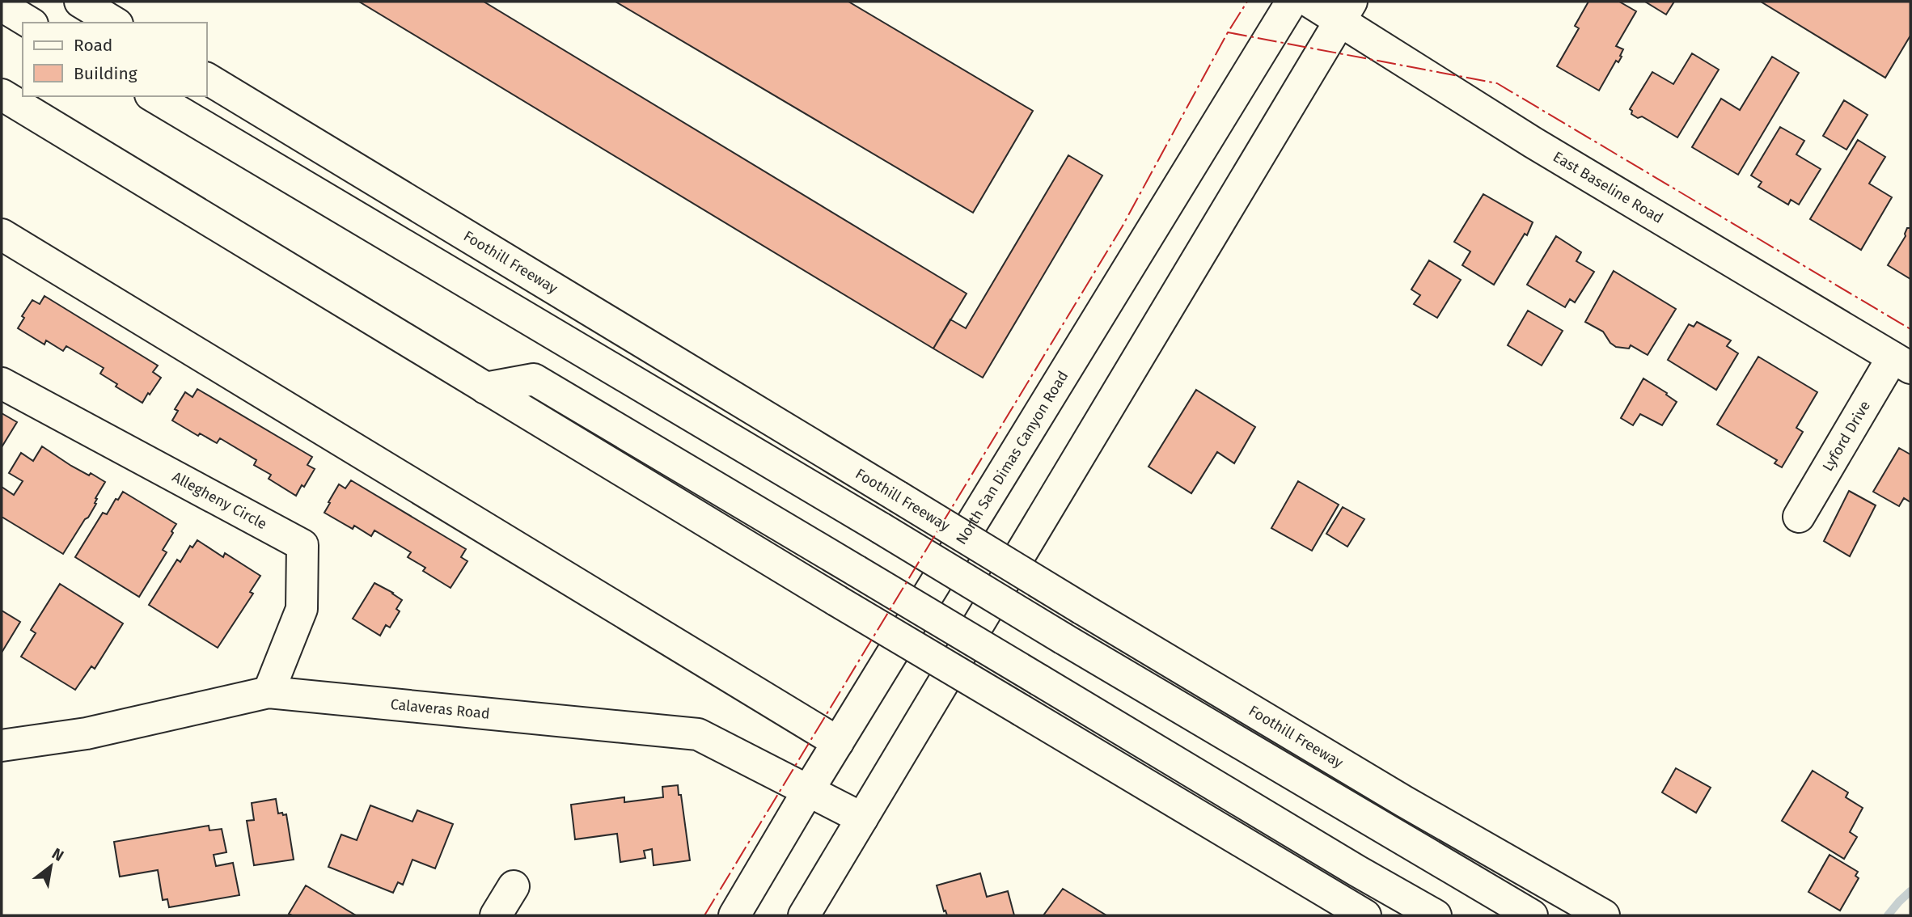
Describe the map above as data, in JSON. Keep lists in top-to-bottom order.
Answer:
{
  "streets": {
    "main road": [
      "East Baseline Road",
      "Foothill Freeway",
      "Lyford Drive",
      "North San Dimas Canyon Road",
      "Allegheny Circle",
      "Calaveras Road"
    ]
  },
  "crossings": [
    ["East Baseline Road", "Lyford Drive"],
    ["North San Dimas Canyon Road", "Calaveras Road"],
    ["Allegheny Circle", "Calaveras Road"]
  ],
  "legend": ["Road", "Building"],
  "north": "top right"
}
